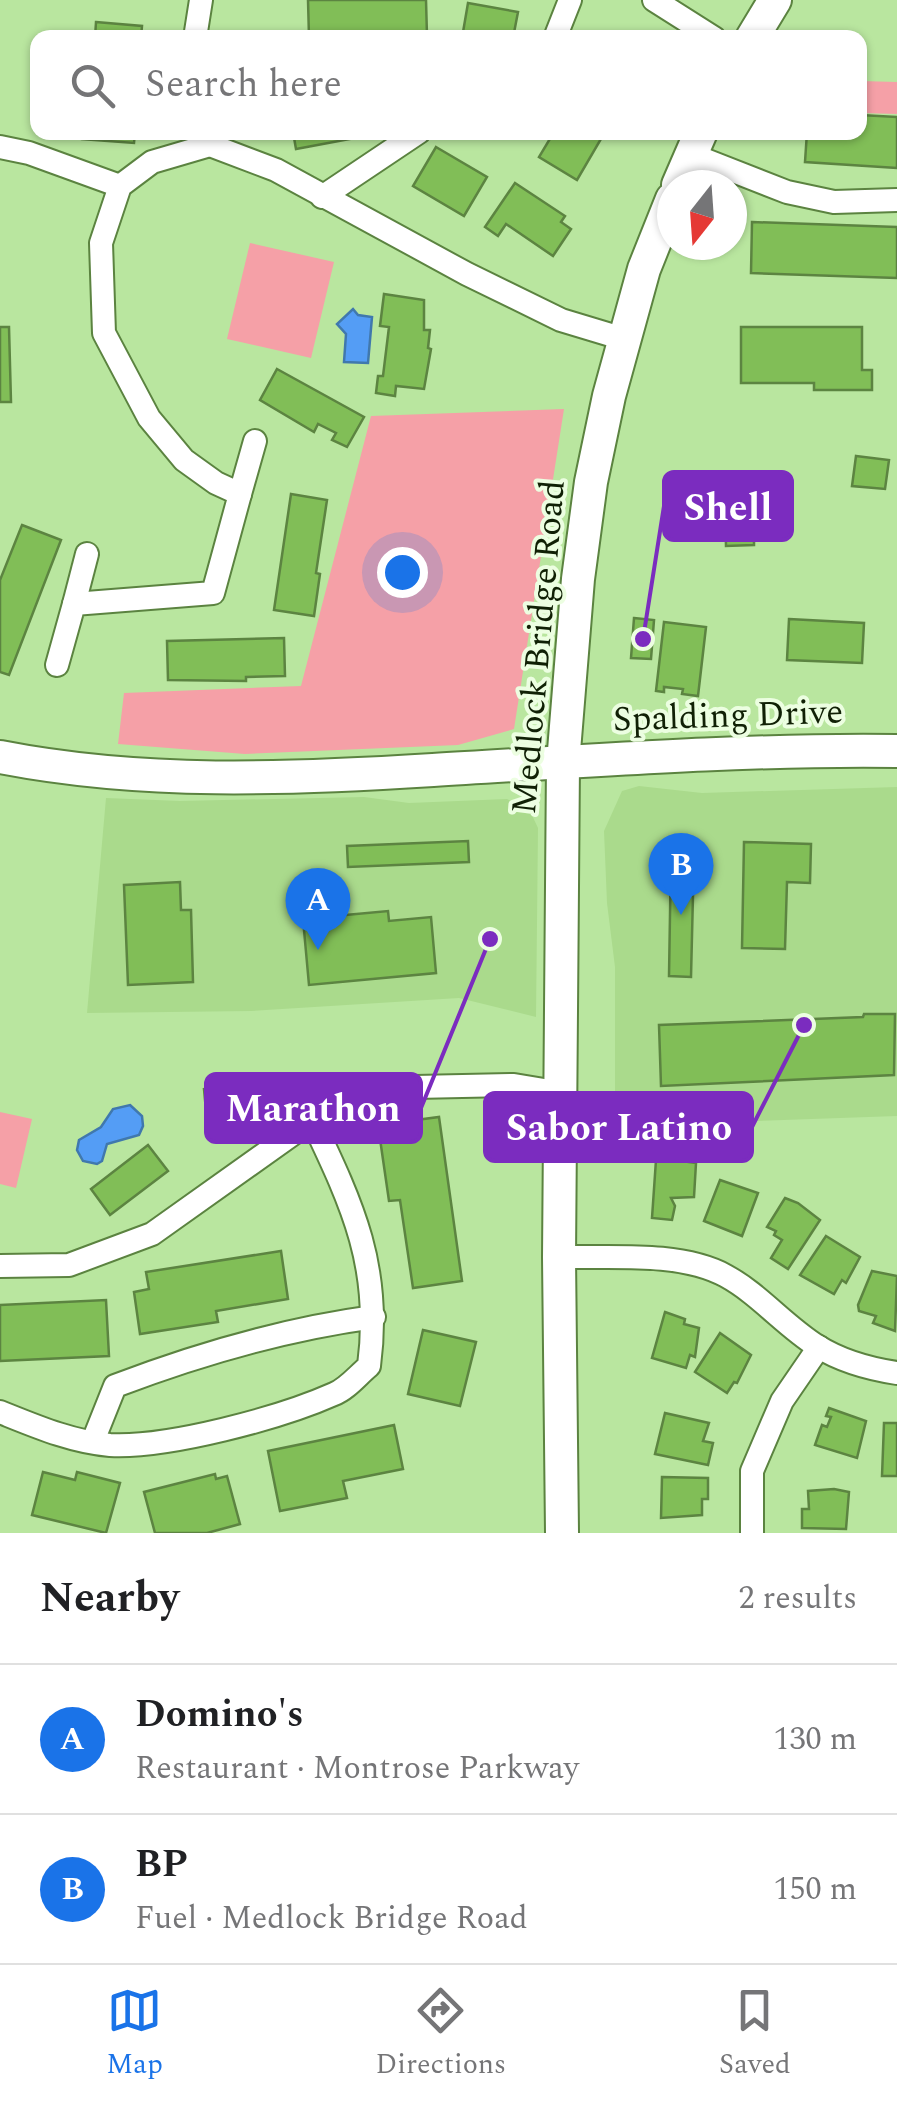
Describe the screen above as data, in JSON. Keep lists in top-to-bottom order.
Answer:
{
  "streets": {
    "main road": ["Medlock Bridge Road", "Spalding Drive"]
  },
  "crossings": [
    ["Medlock Bridge Road", "Spalding Drive"]
  ],
  "places": ["Shell", "Marathon", "Sabor Latino"],
  "north": "bottom",
  "page": {
    "search": "Search here",
    "pins": ["B", "A"],
    "heading": ["Nearby", "2 results"],
    "list": [
      {
        "mark": "A",
        "name": "Domino's",
        "note": "Restaurant · Montrose Parkway",
        "value": "130 m"
      },
      {
        "mark": "B",
        "name": "BP",
        "note": "Fuel · Medlock Bridge Road",
        "value": "150 m"
      }
    ],
    "nav": ["Map", "Directions", "Saved"]
  }
}
